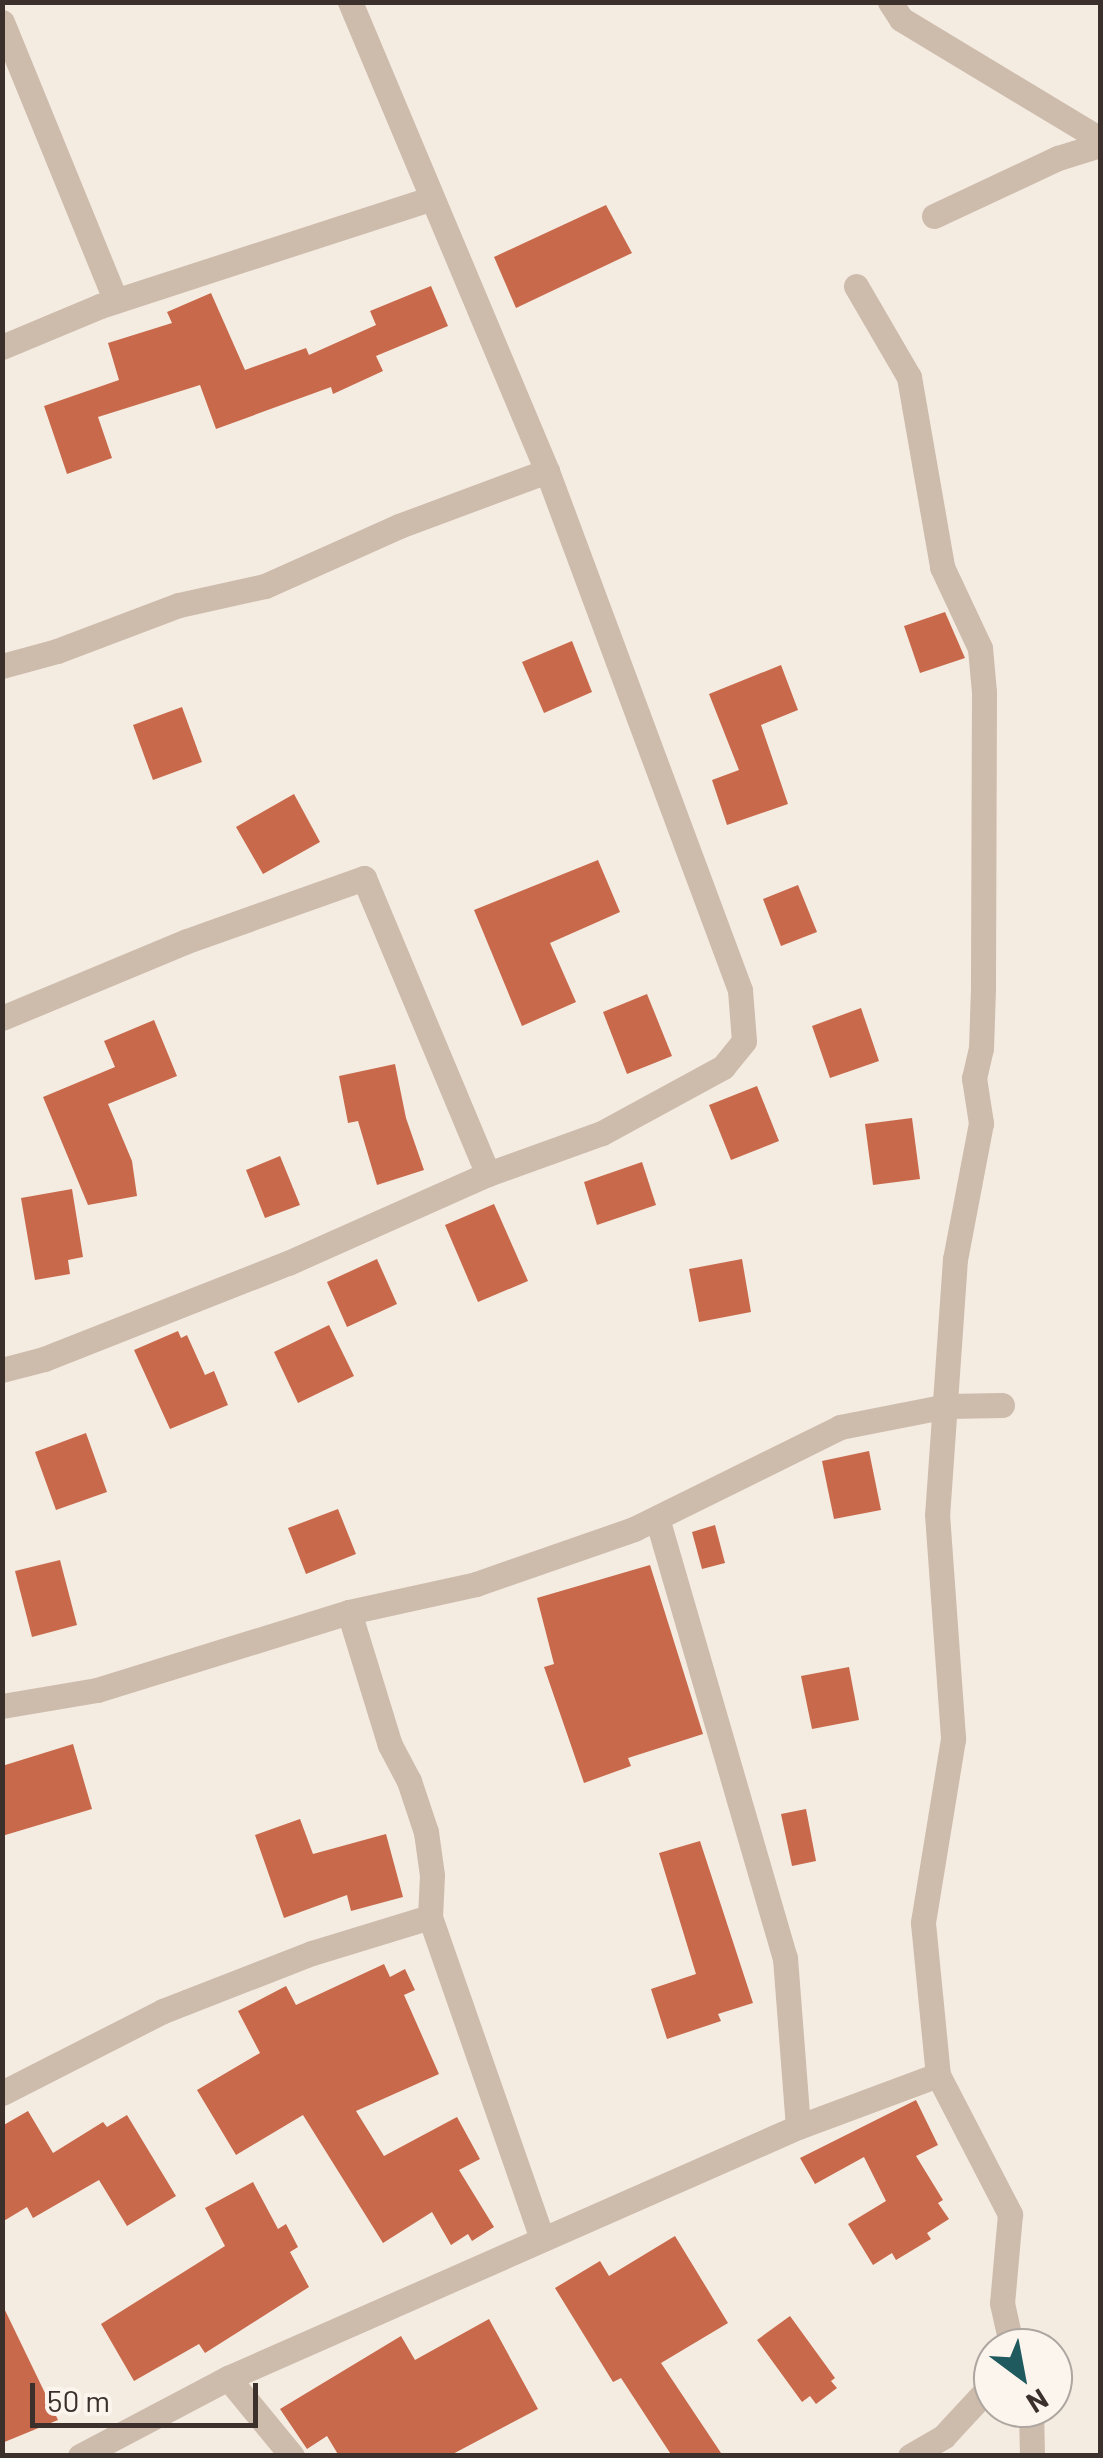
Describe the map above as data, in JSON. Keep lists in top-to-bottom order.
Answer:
{
  "scale_bar": "50 m",
  "north": "bottom right"
}
